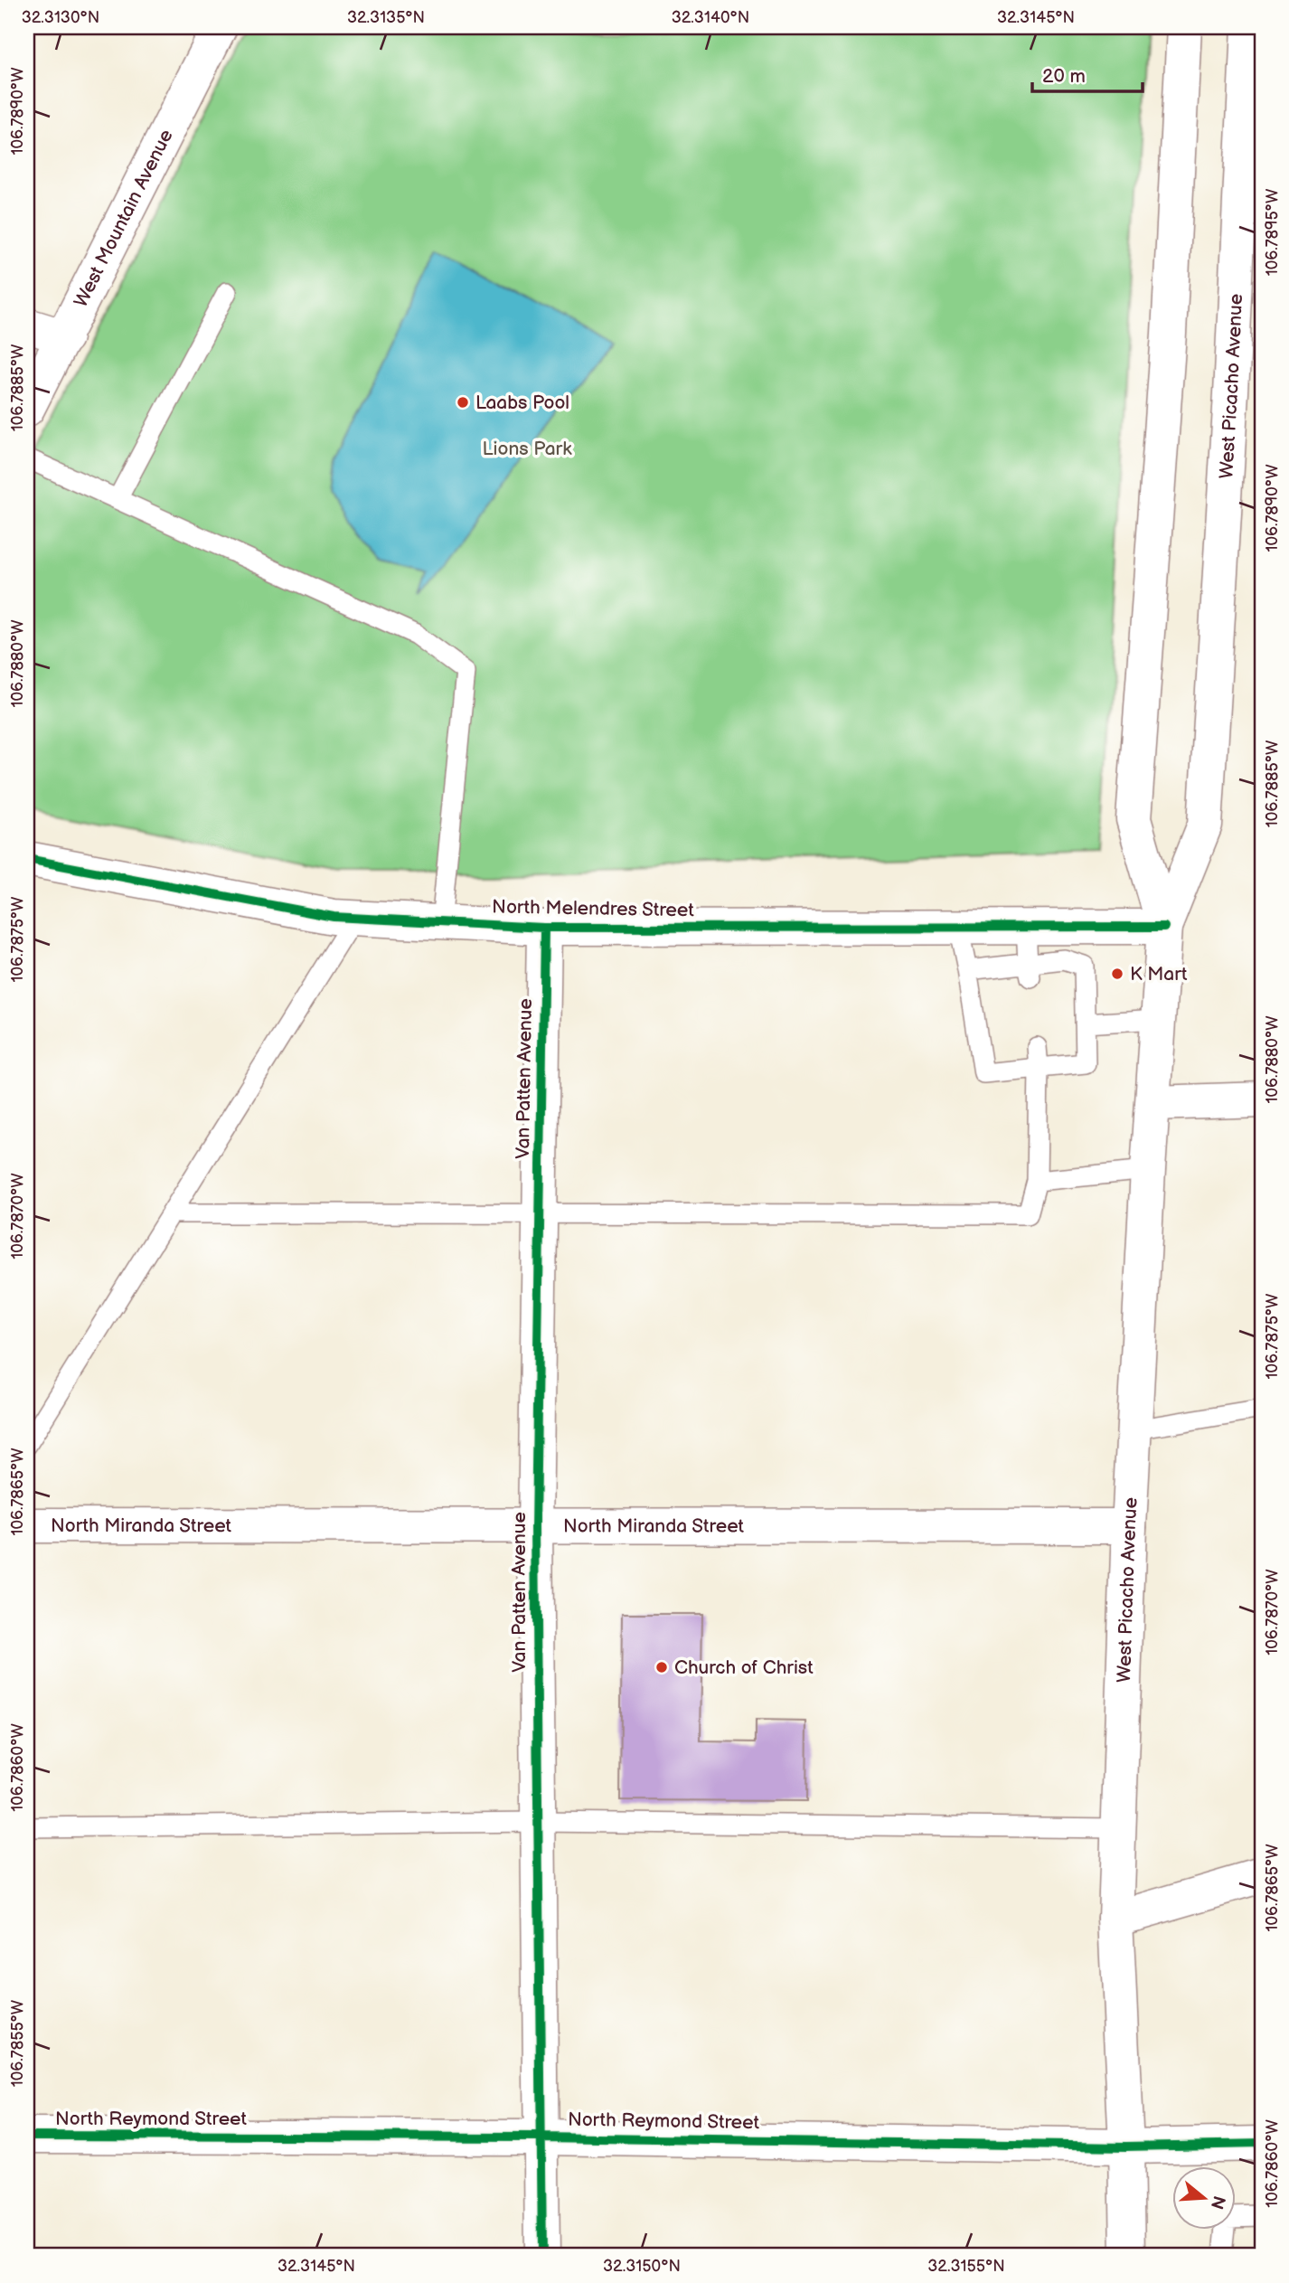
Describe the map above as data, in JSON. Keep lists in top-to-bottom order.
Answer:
{
  "streets": {
    "street": [
      "West Mountain Avenue",
      "West Picacho Avenue",
      "North Melendres Street",
      "Van Patten Avenue",
      "North Miranda Street",
      "North Reymond Street"
    ]
  },
  "crossings": [
    ["West Picacho Avenue", "North Melendres Street"],
    ["West Picacho Avenue", "North Miranda Street"],
    ["West Picacho Avenue", "North Reymond Street"],
    ["North Melendres Street", "Van Patten Avenue"],
    ["Van Patten Avenue", "North Miranda Street"],
    ["Van Patten Avenue", "North Reymond Street"]
  ],
  "parks": ["Lions Park"],
  "places": ["Laabs Pool", "K Mart", "Church of Christ"],
  "scale_bar": "20 m",
  "north": "right",
  "coordinates": [
    "32.3130°N",
    "32.3135°N",
    "32.3140°N",
    "32.3145°N",
    "106.7890°W",
    "106.7895°W",
    "106.7885°W",
    "106.7880°W",
    "106.7875°W",
    "106.7870°W",
    "106.7865°W",
    "106.7860°W",
    "106.7855°W",
    "32.3150°N",
    "32.3155°N"
  ]
}
